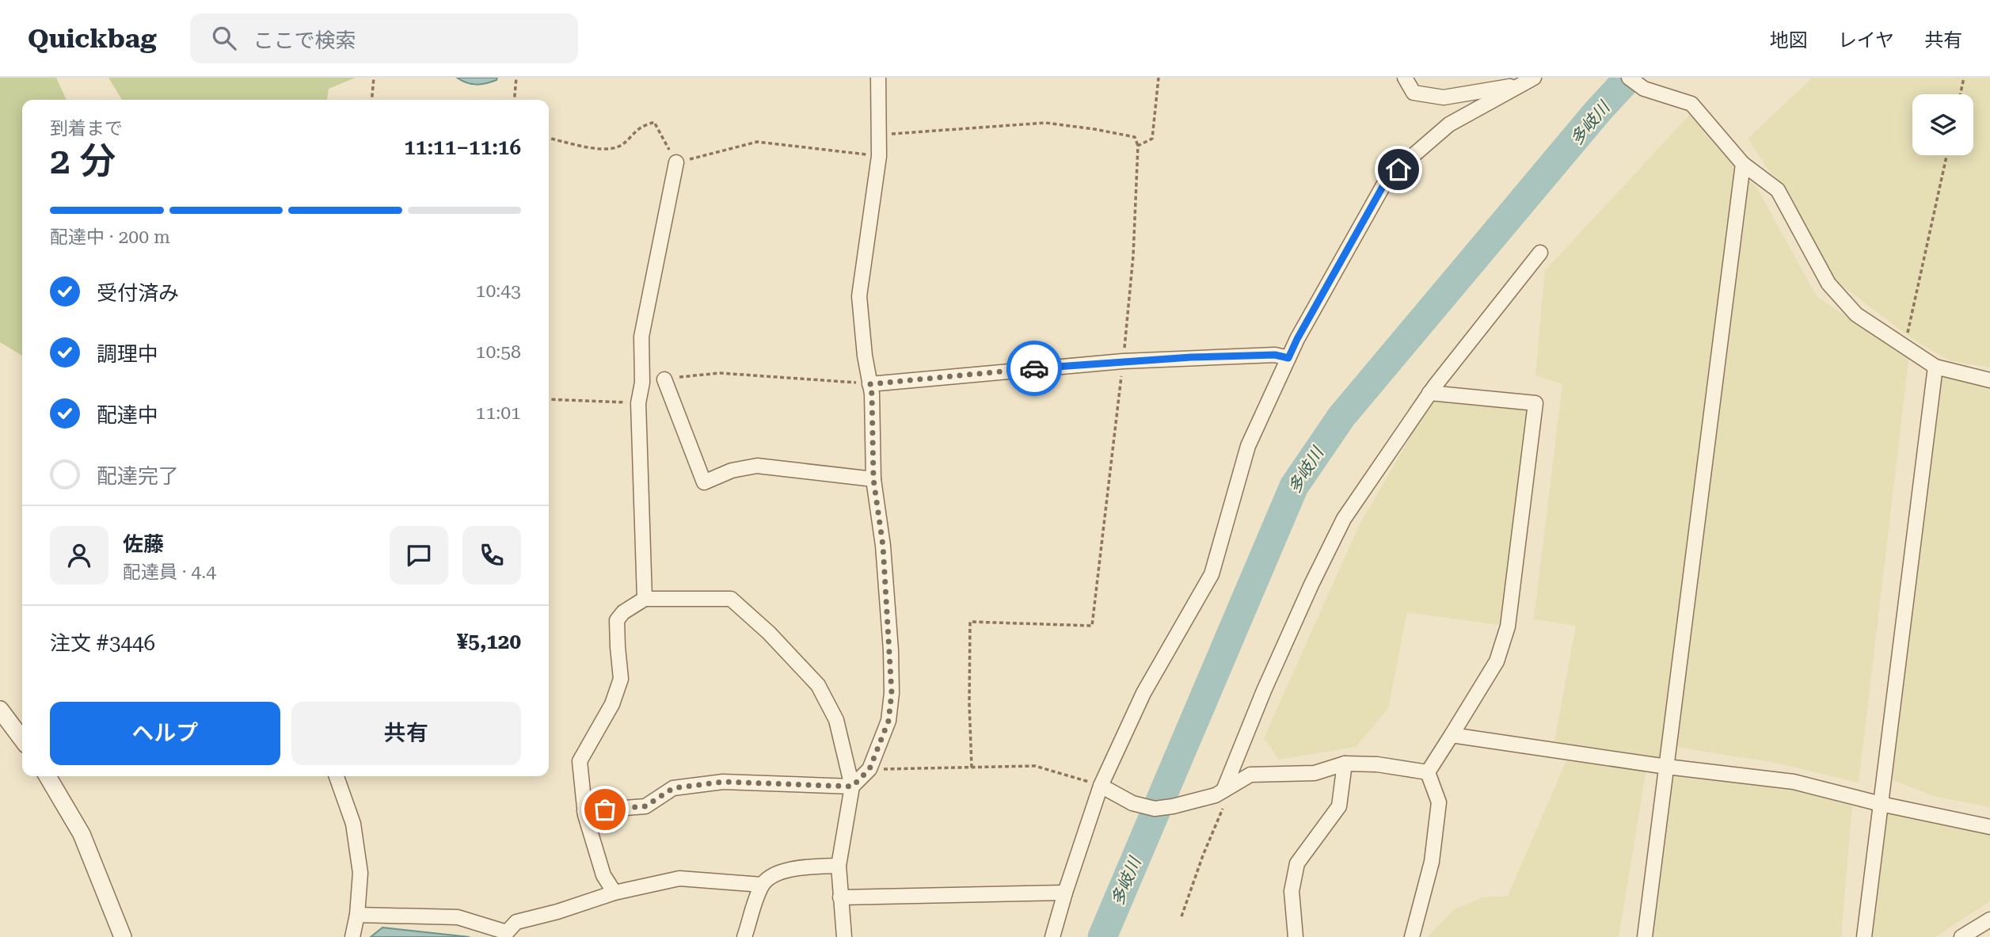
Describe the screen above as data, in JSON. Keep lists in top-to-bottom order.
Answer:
{
  "water": ["多岐川"],
  "page": {
    "header": "Quickbag",
    "search": "ここで検索",
    "nav": ["地図", "レイヤ", "共有"],
    "heading": ["2 分", "到着まで", "11:11–11:16"],
    "panel": [
      "佐藤",
      "配達員 · 4.4",
      "注文 #3446",
      "¥5,120"
    ],
    "bar": "配達中 · 200 m",
    "list": [
      ["受付済み", "10:43"],
      ["調理中", "10:58"],
      ["配達中", "11:01"],
      "配達完了"
    ],
    "buttons": ["ヘルプ", "共有"]
  }
}
